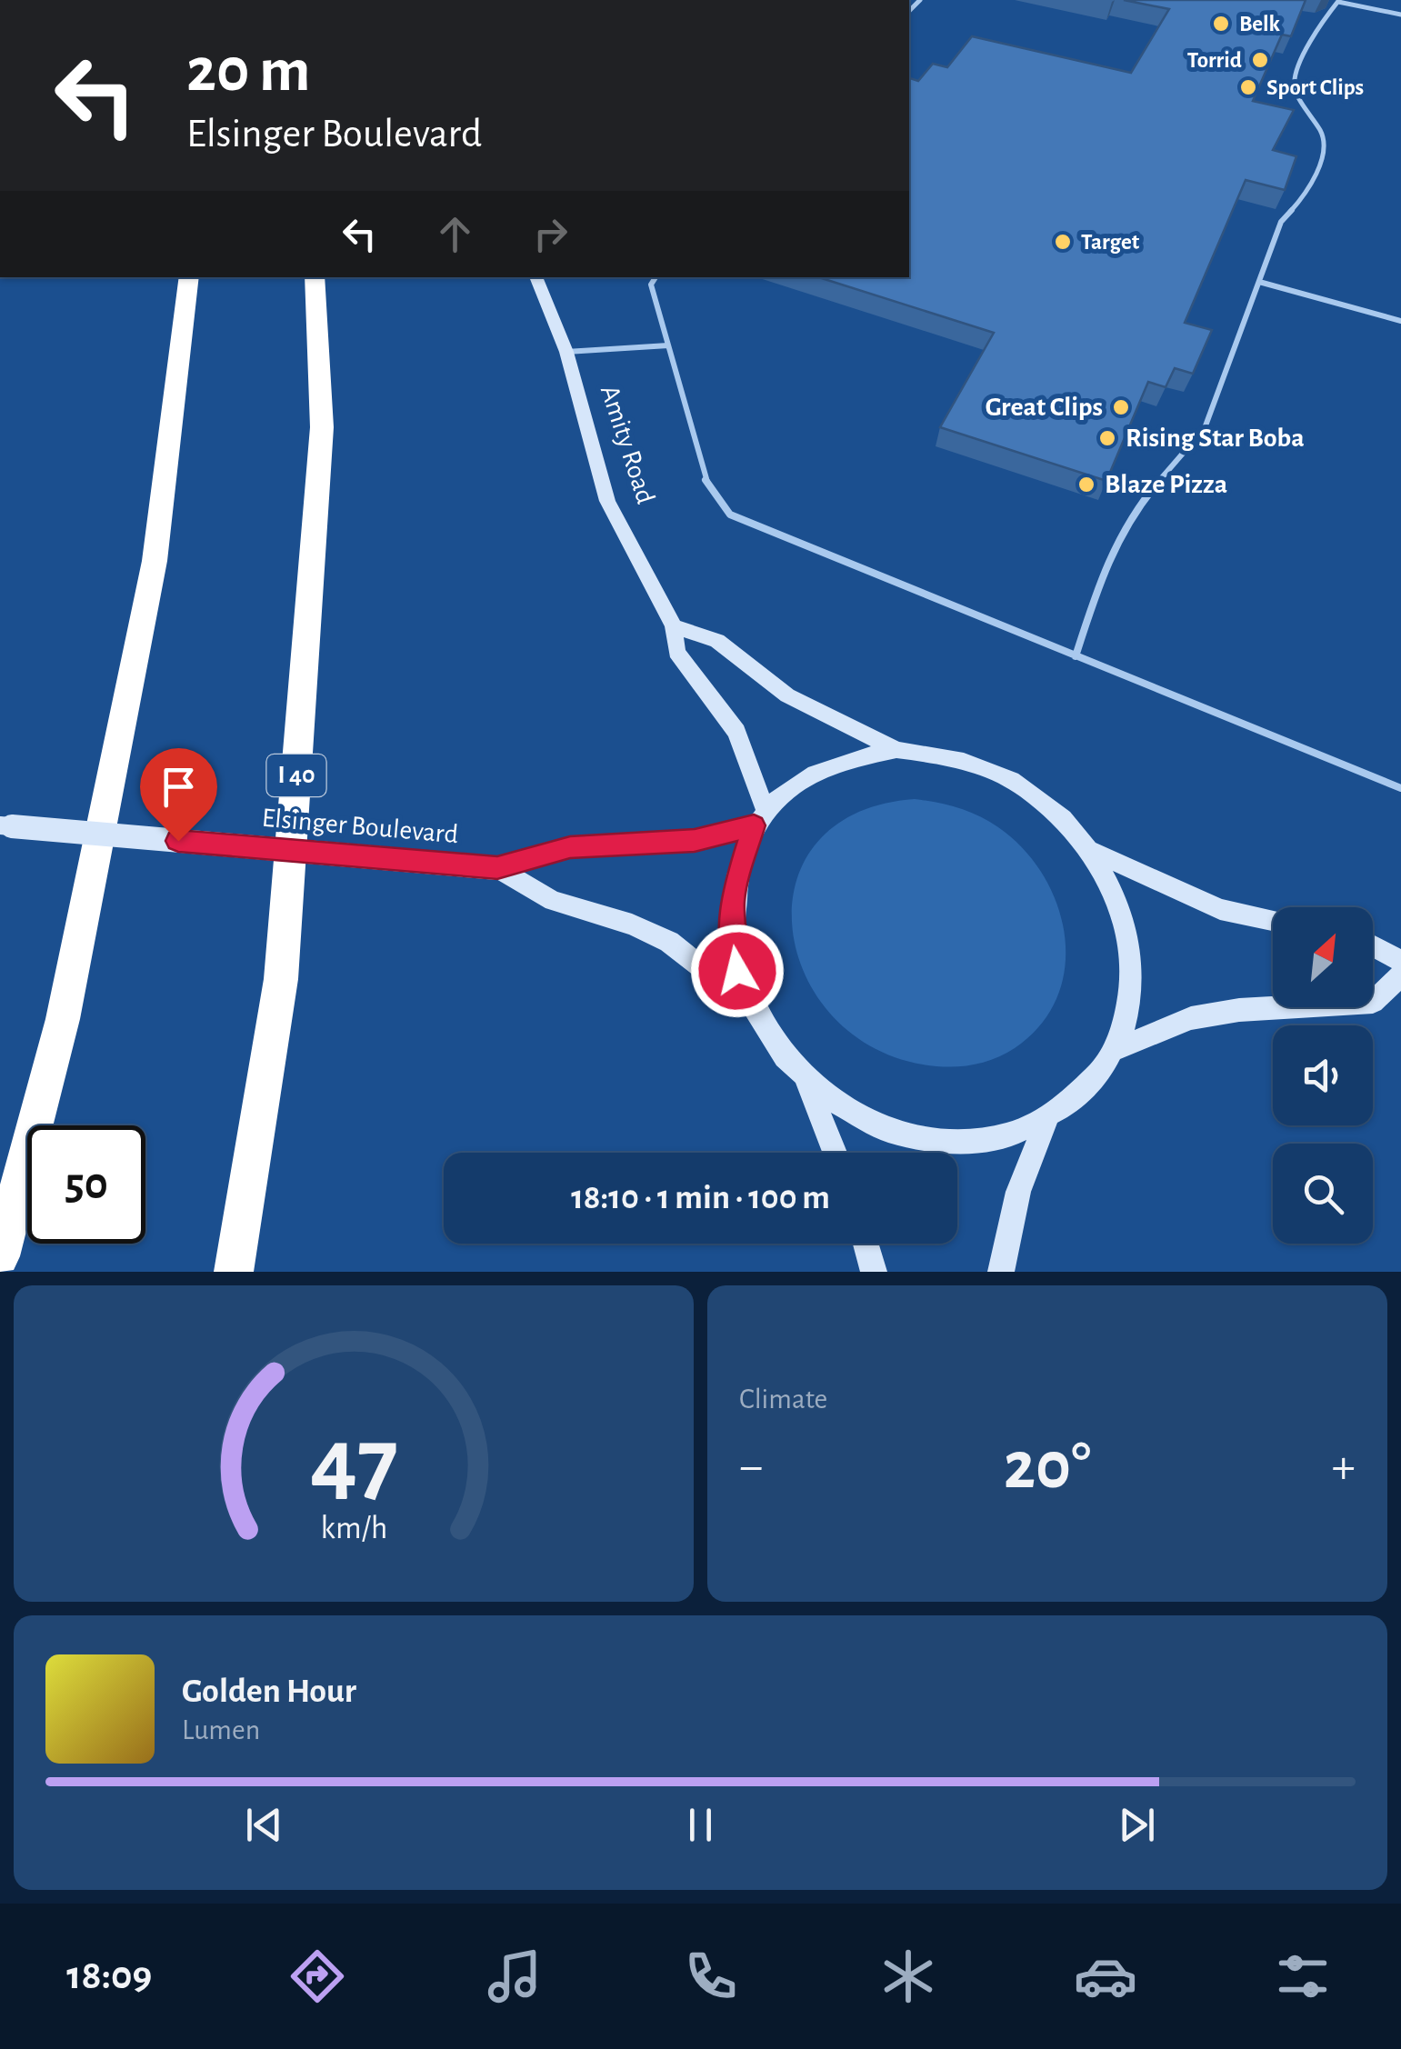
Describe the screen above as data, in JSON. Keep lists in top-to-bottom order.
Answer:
{
  "streets": {
    "highway": ["I 40"],
    "street": ["Amity Road", "Elsinger Boulevard"]
  },
  "crossings": [
    ["Amity Road", "Elsinger Boulevard"]
  ],
  "places": [
    "Belk",
    "Torrid",
    "Sport Clips",
    "Target",
    "Great Clips",
    "Rising Star Boba",
    "Blaze Pizza"
  ],
  "north": "top right",
  "page": {
    "turn": ["20 m", "Elsinger Boulevard"],
    "limit": "50",
    "trip": "18:10 · 1 min · 100 m",
    "tile": "Climate",
    "heat": ["−", "20°", "+"],
    "song": ["Golden Hour", "Lumen"],
    "tabs": "18:09",
    "gauge": ["47", "km/h"]
  }
}
